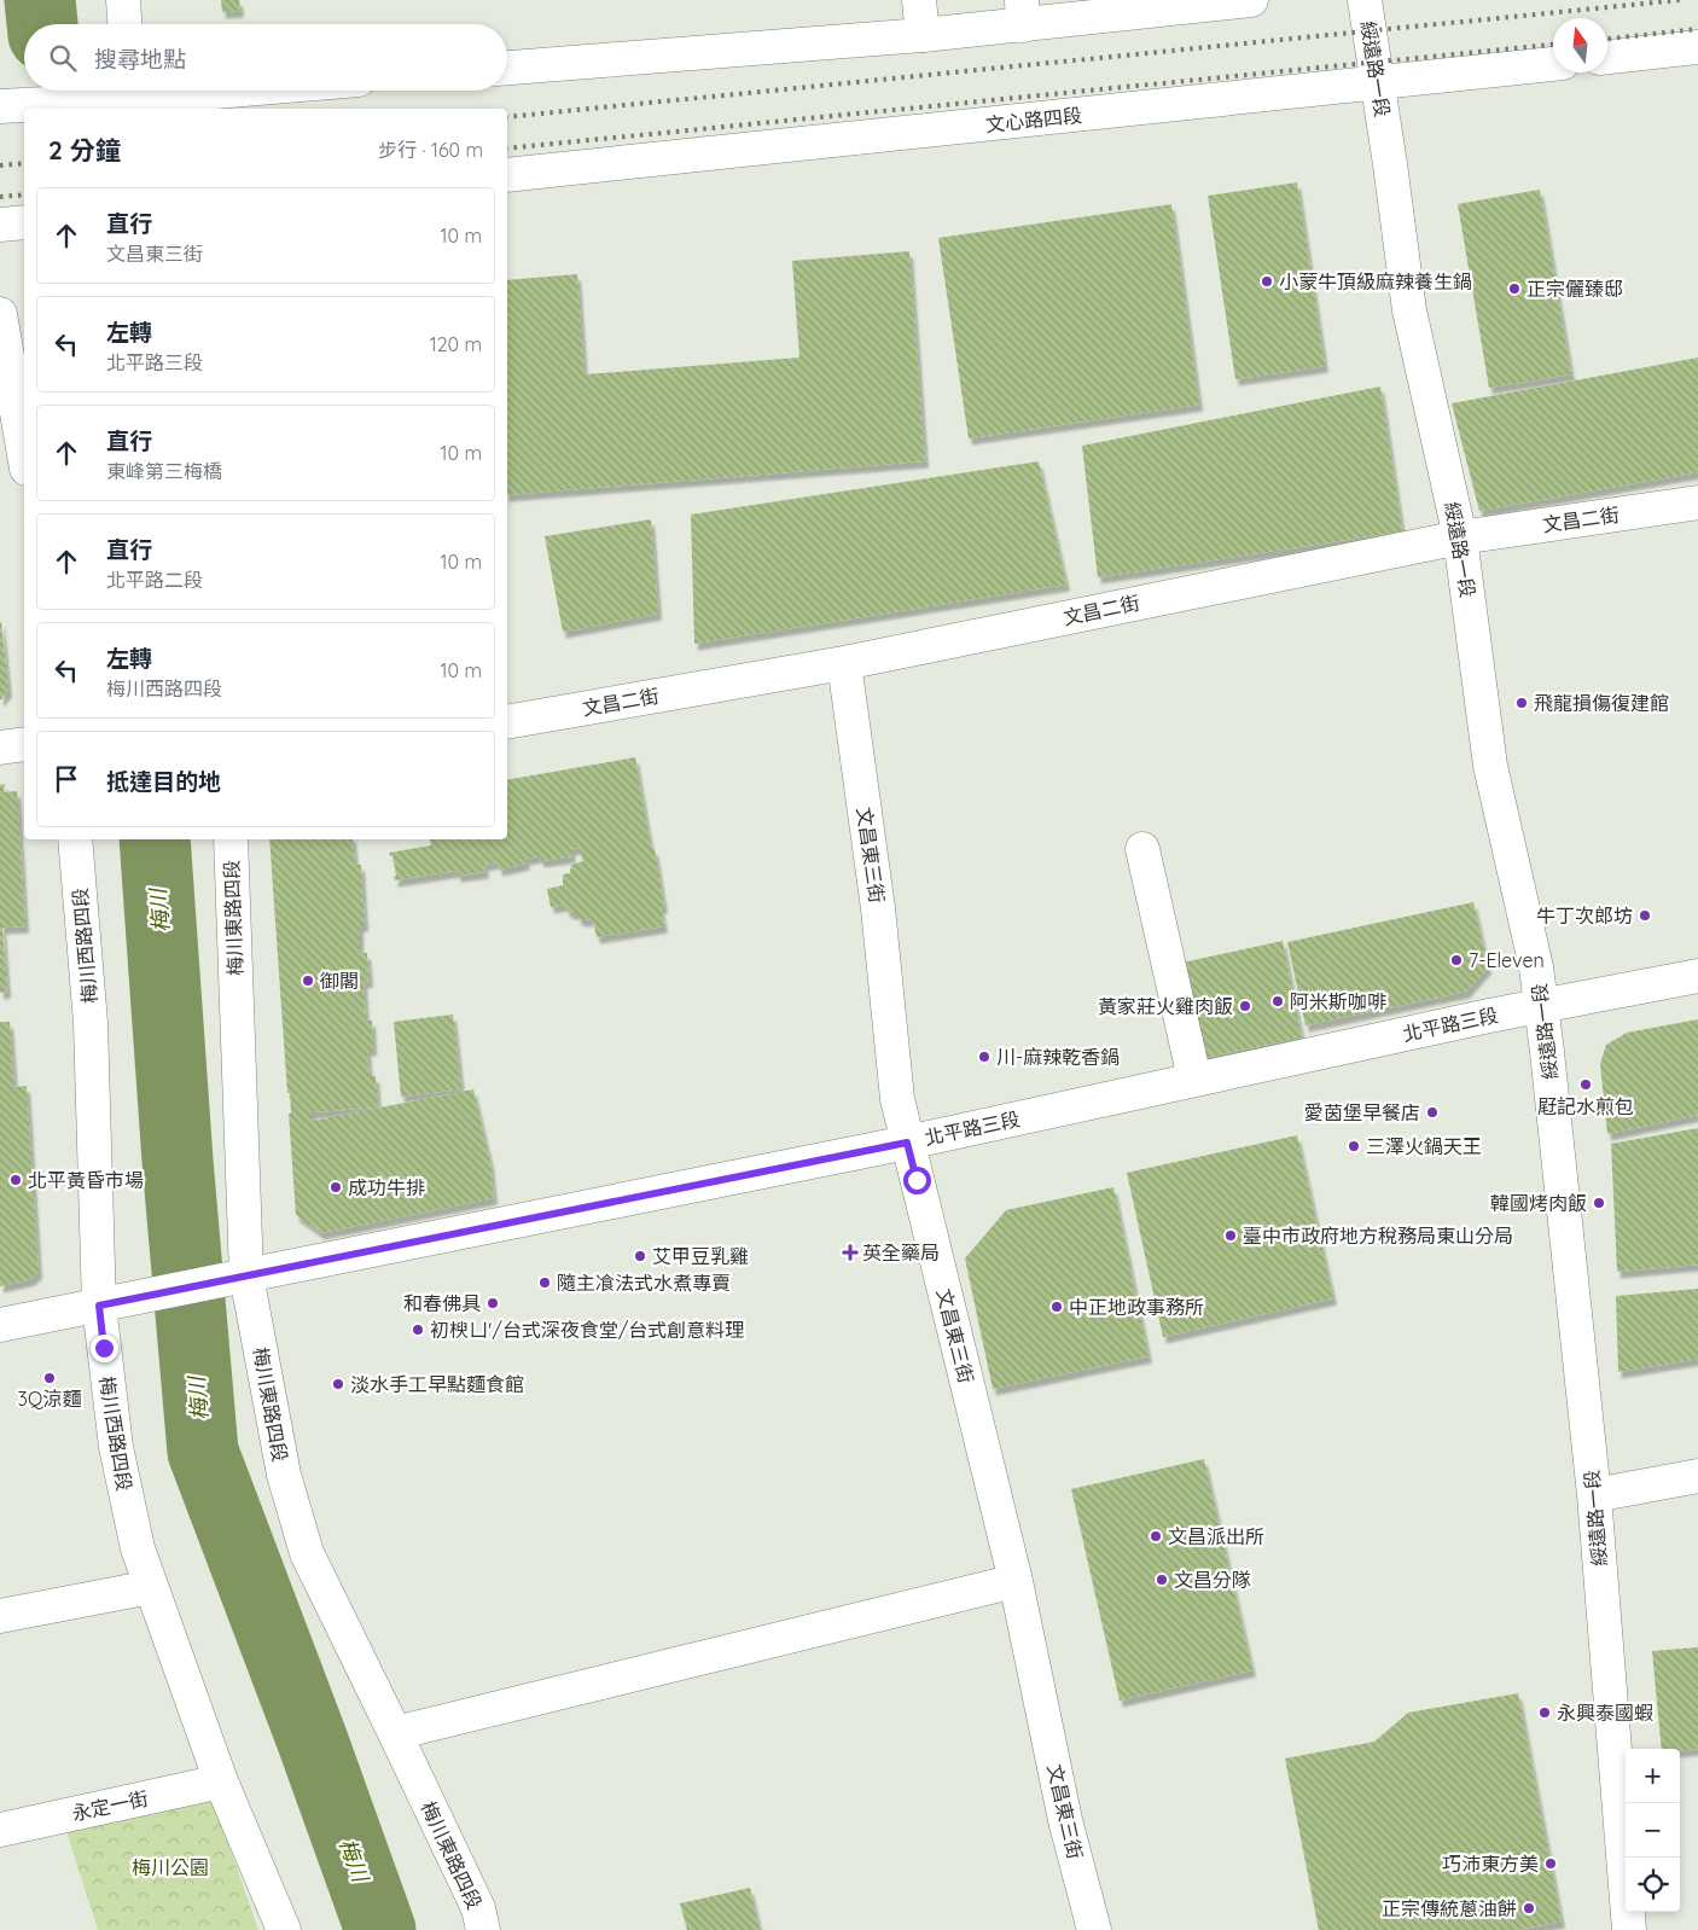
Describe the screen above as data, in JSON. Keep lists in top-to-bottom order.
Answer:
{
  "streets": {
    "street": [
      "綏遠路一段",
      "文心路四段",
      "文昌二街",
      "文昌東三街",
      "梅川東路四段",
      "梅川西路四段",
      "北平路三段",
      "永定一街"
    ]
  },
  "crossings": [
    ["綏遠路一段", "文心路四段"],
    ["綏遠路一段", "文昌二街"],
    ["綏遠路一段", "北平路三段"],
    ["文昌二街", "文昌東三街"],
    ["文昌東三街", "北平路三段"],
    ["梅川東路四段", "北平路三段"],
    ["梅川西路四段", "北平路三段"],
    ["梅川西路四段", "永定一街"]
  ],
  "water": ["梅川"],
  "parks": ["梅川公園"],
  "places": {
    "other": [
      "小蒙牛頂級麻辣養生鍋",
      "正宗儷臻邸",
      "飛龍損傷復建館",
      "牛丁次郎坊",
      "7-Eleven",
      "御閣",
      "阿米斯咖啡",
      "黃家莊火雞肉飯",
      "川-麻辣乾香鍋",
      "屘記水煎包",
      "愛茵堡早餐店",
      "三澤火鍋天王",
      "北平黃昏市場",
      "成功牛排",
      "韓國烤肉飯",
      "臺中市政府地方稅務局東山分局",
      "艾甲豆乳雞",
      "隨主飡法式水煮專賣",
      "和春佛具",
      "中正地政事務所",
      "初楰ㄩˊ/台式深夜食堂/台式創意料理",
      "3Q涼麵",
      "淡水手工早點麵食館",
      "文昌派出所",
      "文昌分隊",
      "永興泰國蝦",
      "巧沛東方美",
      "正宗傳統蔥油餅"
    ],
    "health": ["英全藥局"]
  },
  "north": "top",
  "page": {
    "search": "搜尋地點",
    "heading": ["2 分鐘", "步行 · 160 m"],
    "list": [
      ["直行", "文昌東三街", "10 m"],
      ["左轉", "北平路三段", "120 m"],
      ["直行", "東峰第三梅橋", "10 m"],
      ["直行", "北平路二段", "10 m"],
      ["左轉", "梅川西路四段", "10 m"],
      "抵達目的地"
    ],
    "map_buttons": ["+", "−"]
  }
}
